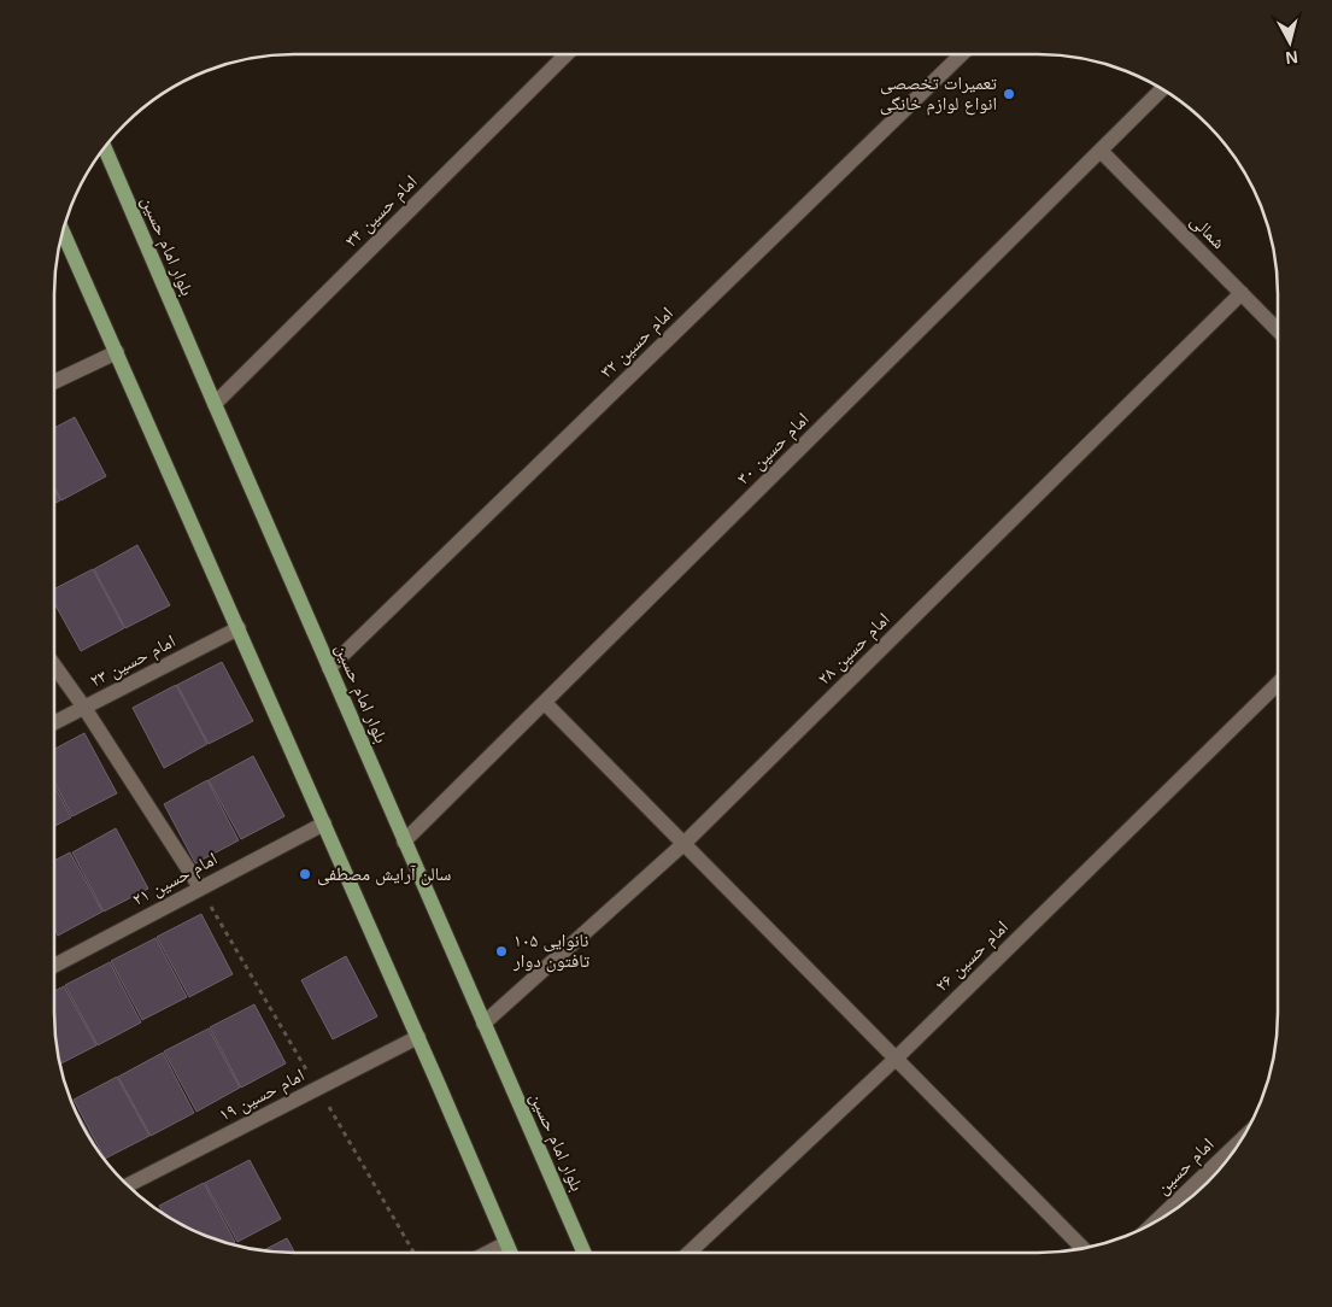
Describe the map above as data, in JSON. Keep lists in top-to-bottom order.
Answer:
{
  "streets": {
    "main road": ["بلوار امام حسین"],
    "street": [
      "امام حسین ۳۴",
      "شمالی",
      "امام حسین ۳۲",
      "امام حسین ۳۰",
      "امام حسین ۲۸",
      "امام حسین ۲۳",
      "امام حسین ۲۱",
      "امام حسین ۲۶",
      "امام حسین ۱۹",
      "امام حسین"
    ]
  },
  "crossings": [
    ["امام حسین ۳۴", "بلوار امام حسین"],
    ["شمالی", "امام حسین ۳۰"],
    ["شمالی", "امام حسین ۲۸"],
    ["بلوار امام حسین", "امام حسین ۳۲"],
    ["بلوار امام حسین", "امام حسین ۳۰"],
    ["بلوار امام حسین", "امام حسین ۲۸"]
  ],
  "places": ["تعمیرات تخصصی انواع لوازم خانگی", "سالن آرایش مصطفی", "نانوایی ۱۰۵ تافتون دوار"],
  "north": "bottom"
}
